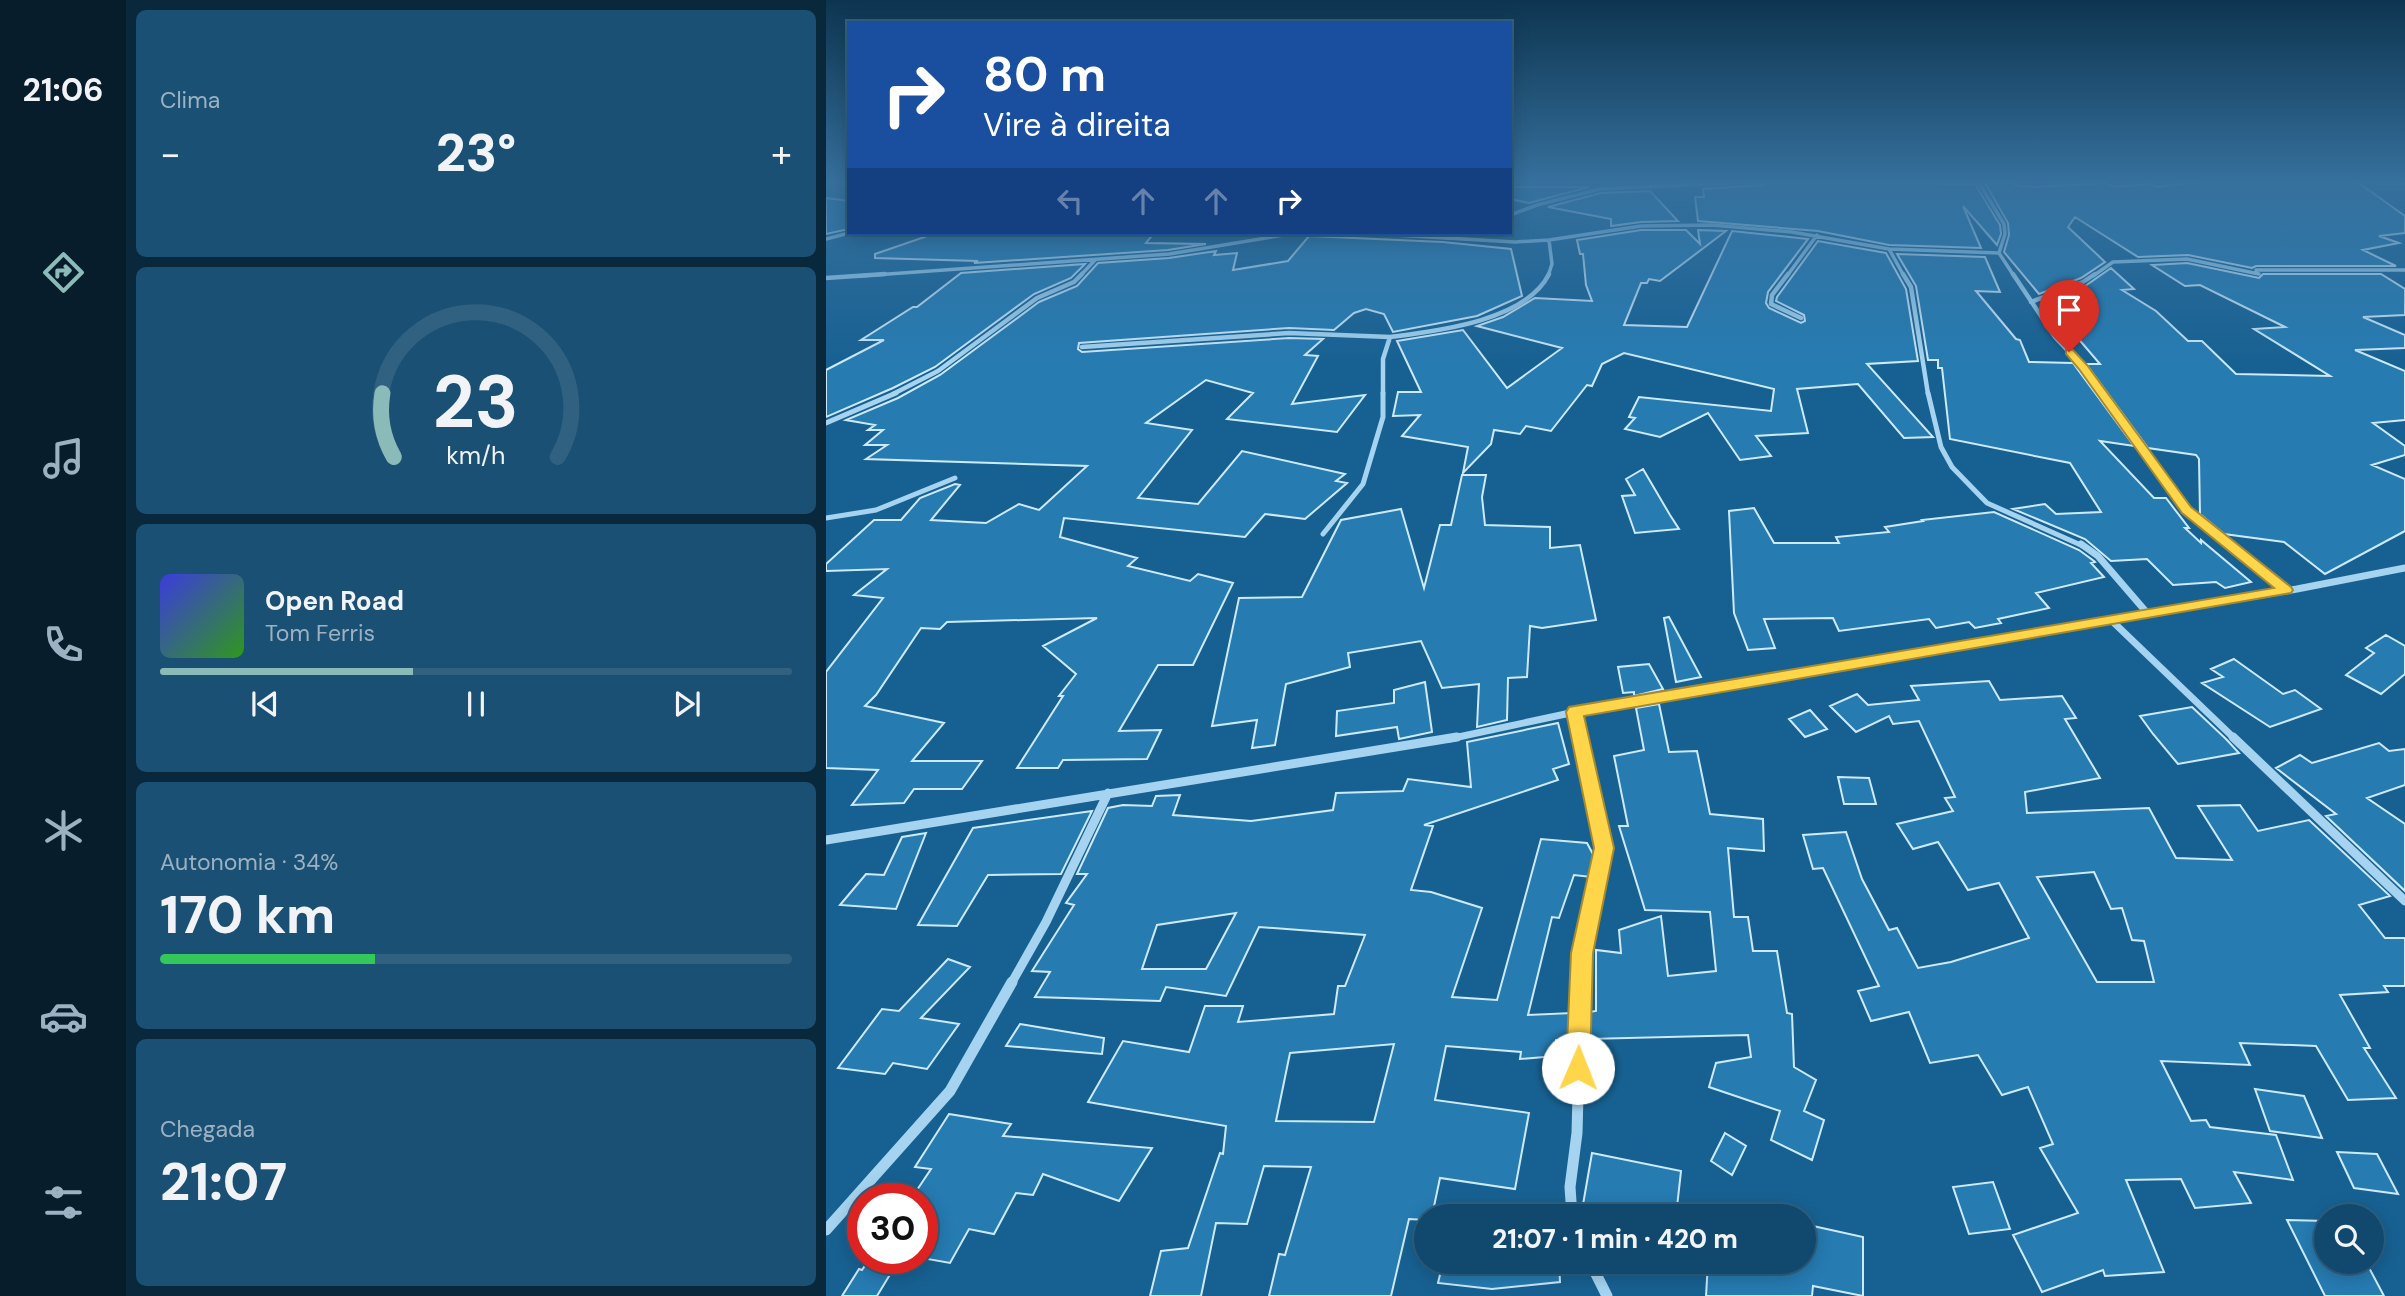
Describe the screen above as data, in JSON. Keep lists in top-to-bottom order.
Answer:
{
  "page": {
    "tabs": "21:06",
    "tile": [
      "Clima",
      ["Autonomia · 34%", "170 km"],
      ["Chegada", "21:07"]
    ],
    "turn": ["80 m", "Vire à direita"],
    "heat": ["−", "23°", "+"],
    "song": ["Open Road", "Tom Ferris"],
    "limit": "30",
    "trip": "21:07 · 1 min · 420 m",
    "gauge": ["23", "km/h"]
  }
}
